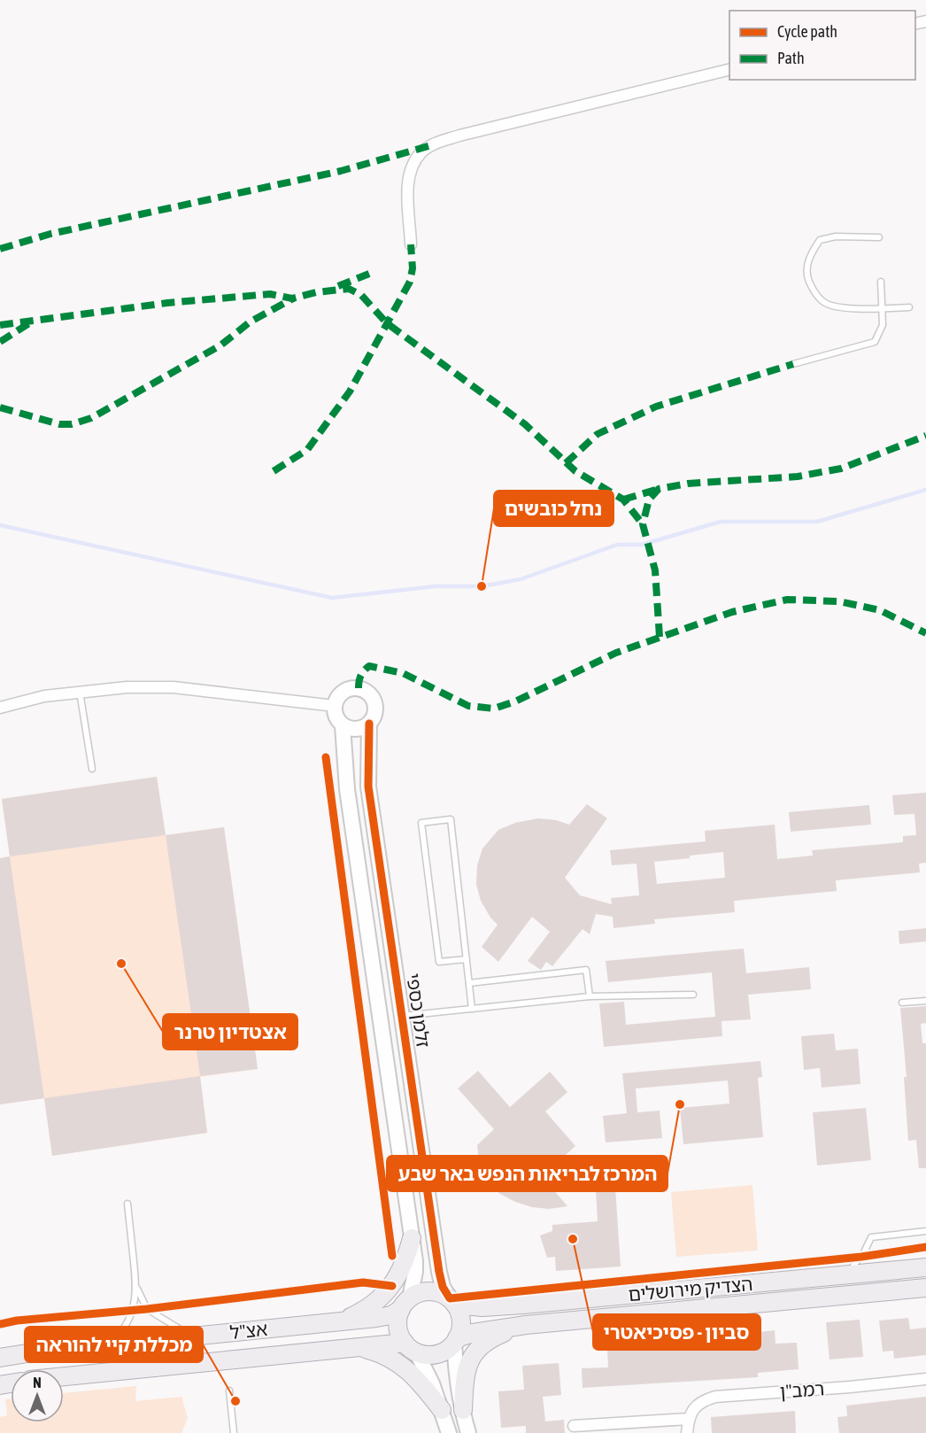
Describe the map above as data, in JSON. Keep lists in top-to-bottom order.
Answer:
{
  "streets": {
    "main road": ["הצדיק מירושלים", "אצ\"ל"],
    "street": ["זלמן כספי", "רמב\"ן"]
  },
  "crossings": [
    ["זלמן כספי", "הצדיק מירושלים"],
    ["זלמן כספי", "אצ\"ל"],
    ["הצדיק מירושלים", "אצ\"ל"]
  ],
  "places": [
    "נחל כובשים",
    "אצטדיון טרנר",
    "המרכז לבריאות הנפש באר שבע",
    "סביון - פסיכיאטרי",
    "מכללת קיי להוראה"
  ],
  "legend": ["Cycle path", "Path"],
  "north": "top"
}
